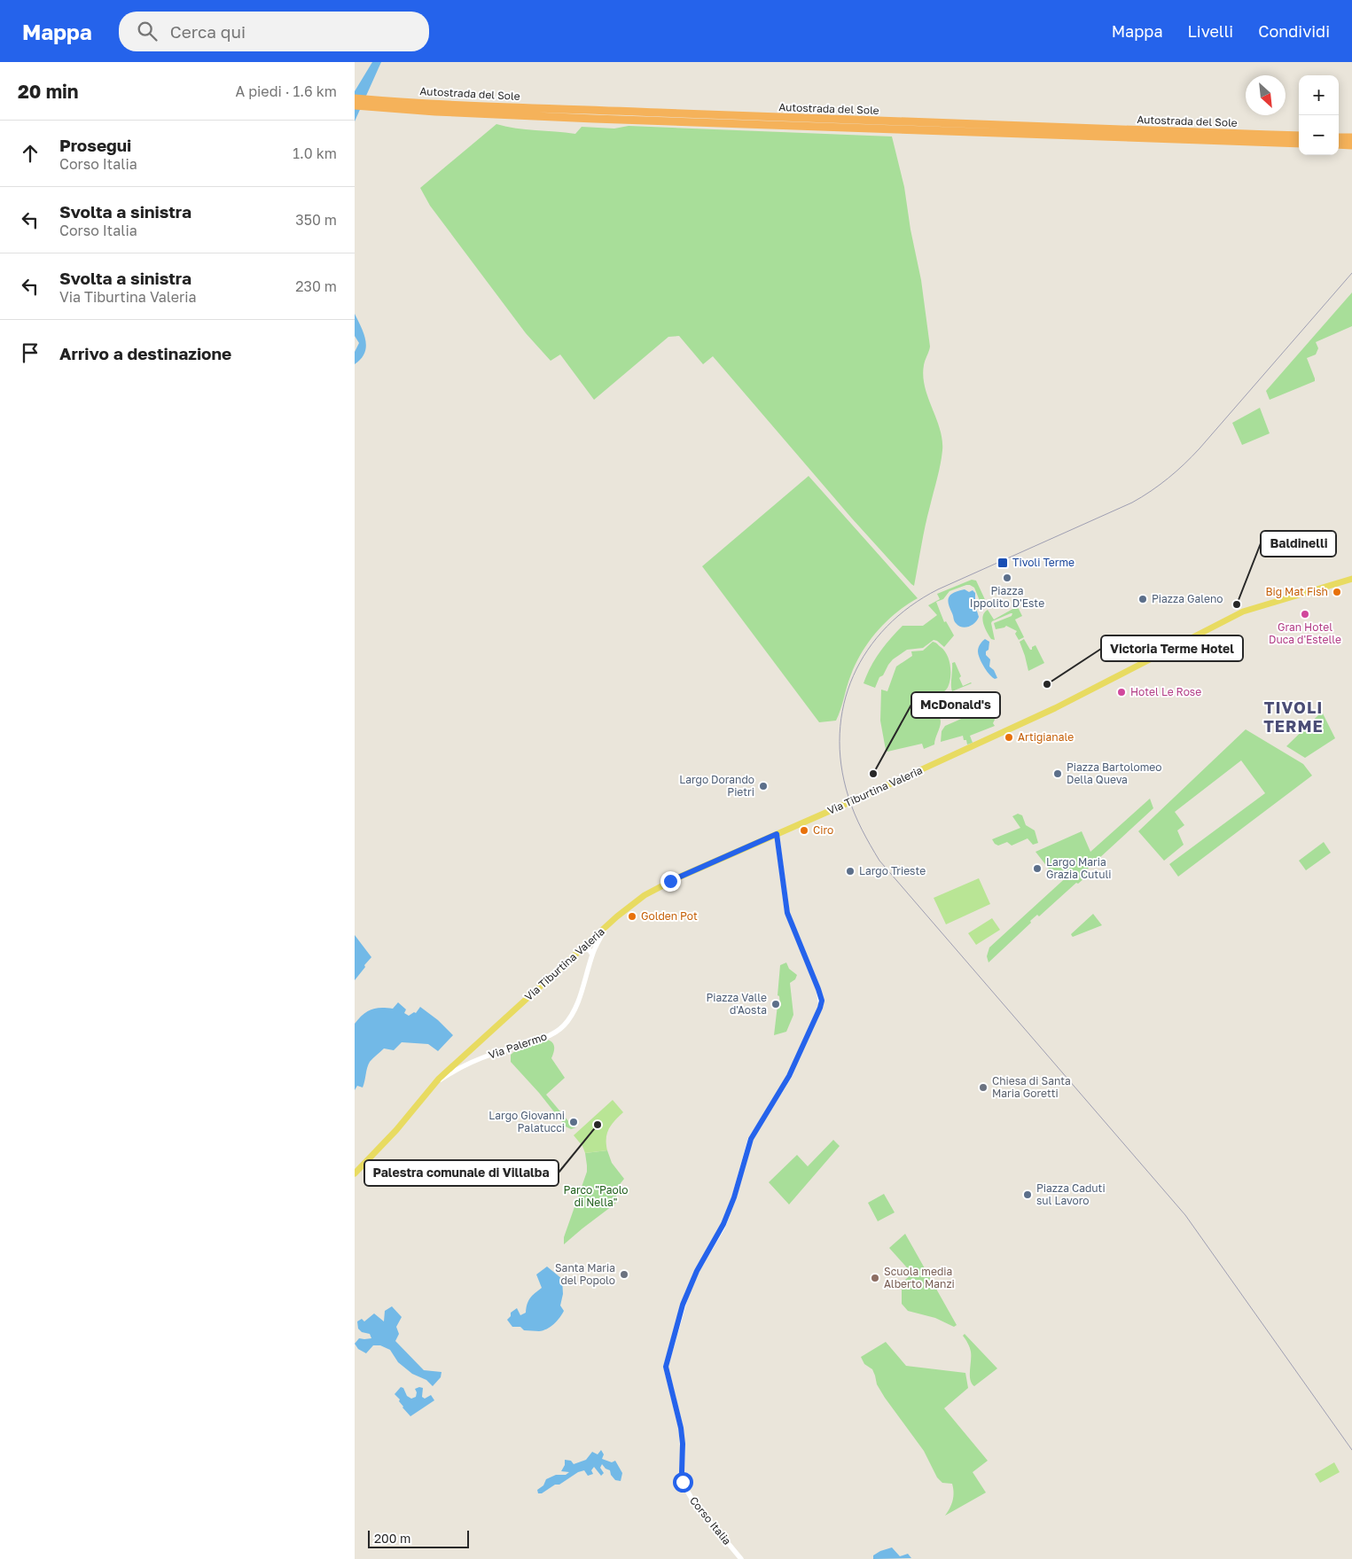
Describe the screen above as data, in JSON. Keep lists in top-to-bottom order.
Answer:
{
  "streets": {
    "highway": ["Autostrada del Sole"],
    "main road": ["Via Tiburtina Valeria"],
    "street": ["Via Palermo", "Corso Italia"]
  },
  "crossings": [
    ["Via Tiburtina Valeria", "Via Palermo"],
    ["Via Tiburtina Valeria", "Corso Italia"]
  ],
  "districts": ["TIVOLI TERME"],
  "parks": ["Parco \"Paolo di Nella\""],
  "places": {
    "transit": ["Tivoli Terme"],
    "other": [
      "Piazza Ippolito D'Este",
      "Big Mat Fish",
      "Piazza Galeno",
      "Baldinelli",
      "Gran Hotel Duca d'Estelle",
      "Victoria Terme Hotel",
      "Hotel Le Rose",
      "Artigianale",
      "McDonald's",
      "Piazza Bartolomeo Della Queva",
      "Largo Dorando Pietri",
      "Ciro",
      "Largo Maria Grazia Cutuli",
      "Largo Trieste",
      "Golden Pot",
      "Piazza Valle d'Aosta",
      "Chiesa di Santa Maria Goretti",
      "Largo Giovanni Palatucci",
      "Palestra comunale di Villalba",
      "Piazza Caduti sul Lavoro",
      "Santa Maria del Popolo",
      "Scuola media Alberto Manzi"
    ]
  },
  "scale_bar": "200 m",
  "north": "bottom right",
  "page": {
    "header": "Mappa",
    "search": "Cerca qui",
    "nav": ["Mappa", "Livelli", "Condividi"],
    "heading": ["20 min", "A piedi · 1.6 km"],
    "map_buttons": ["+", "−"],
    "list": [
      ["Prosegui", "Corso Italia", "1.0 km"],
      ["Svolta a sinistra", "Corso Italia", "350 m"],
      ["Svolta a sinistra", "Via Tiburtina Valeria", "230 m"],
      "Arrivo a destinazione"
    ],
    "scale": "200 m"
  }
}
